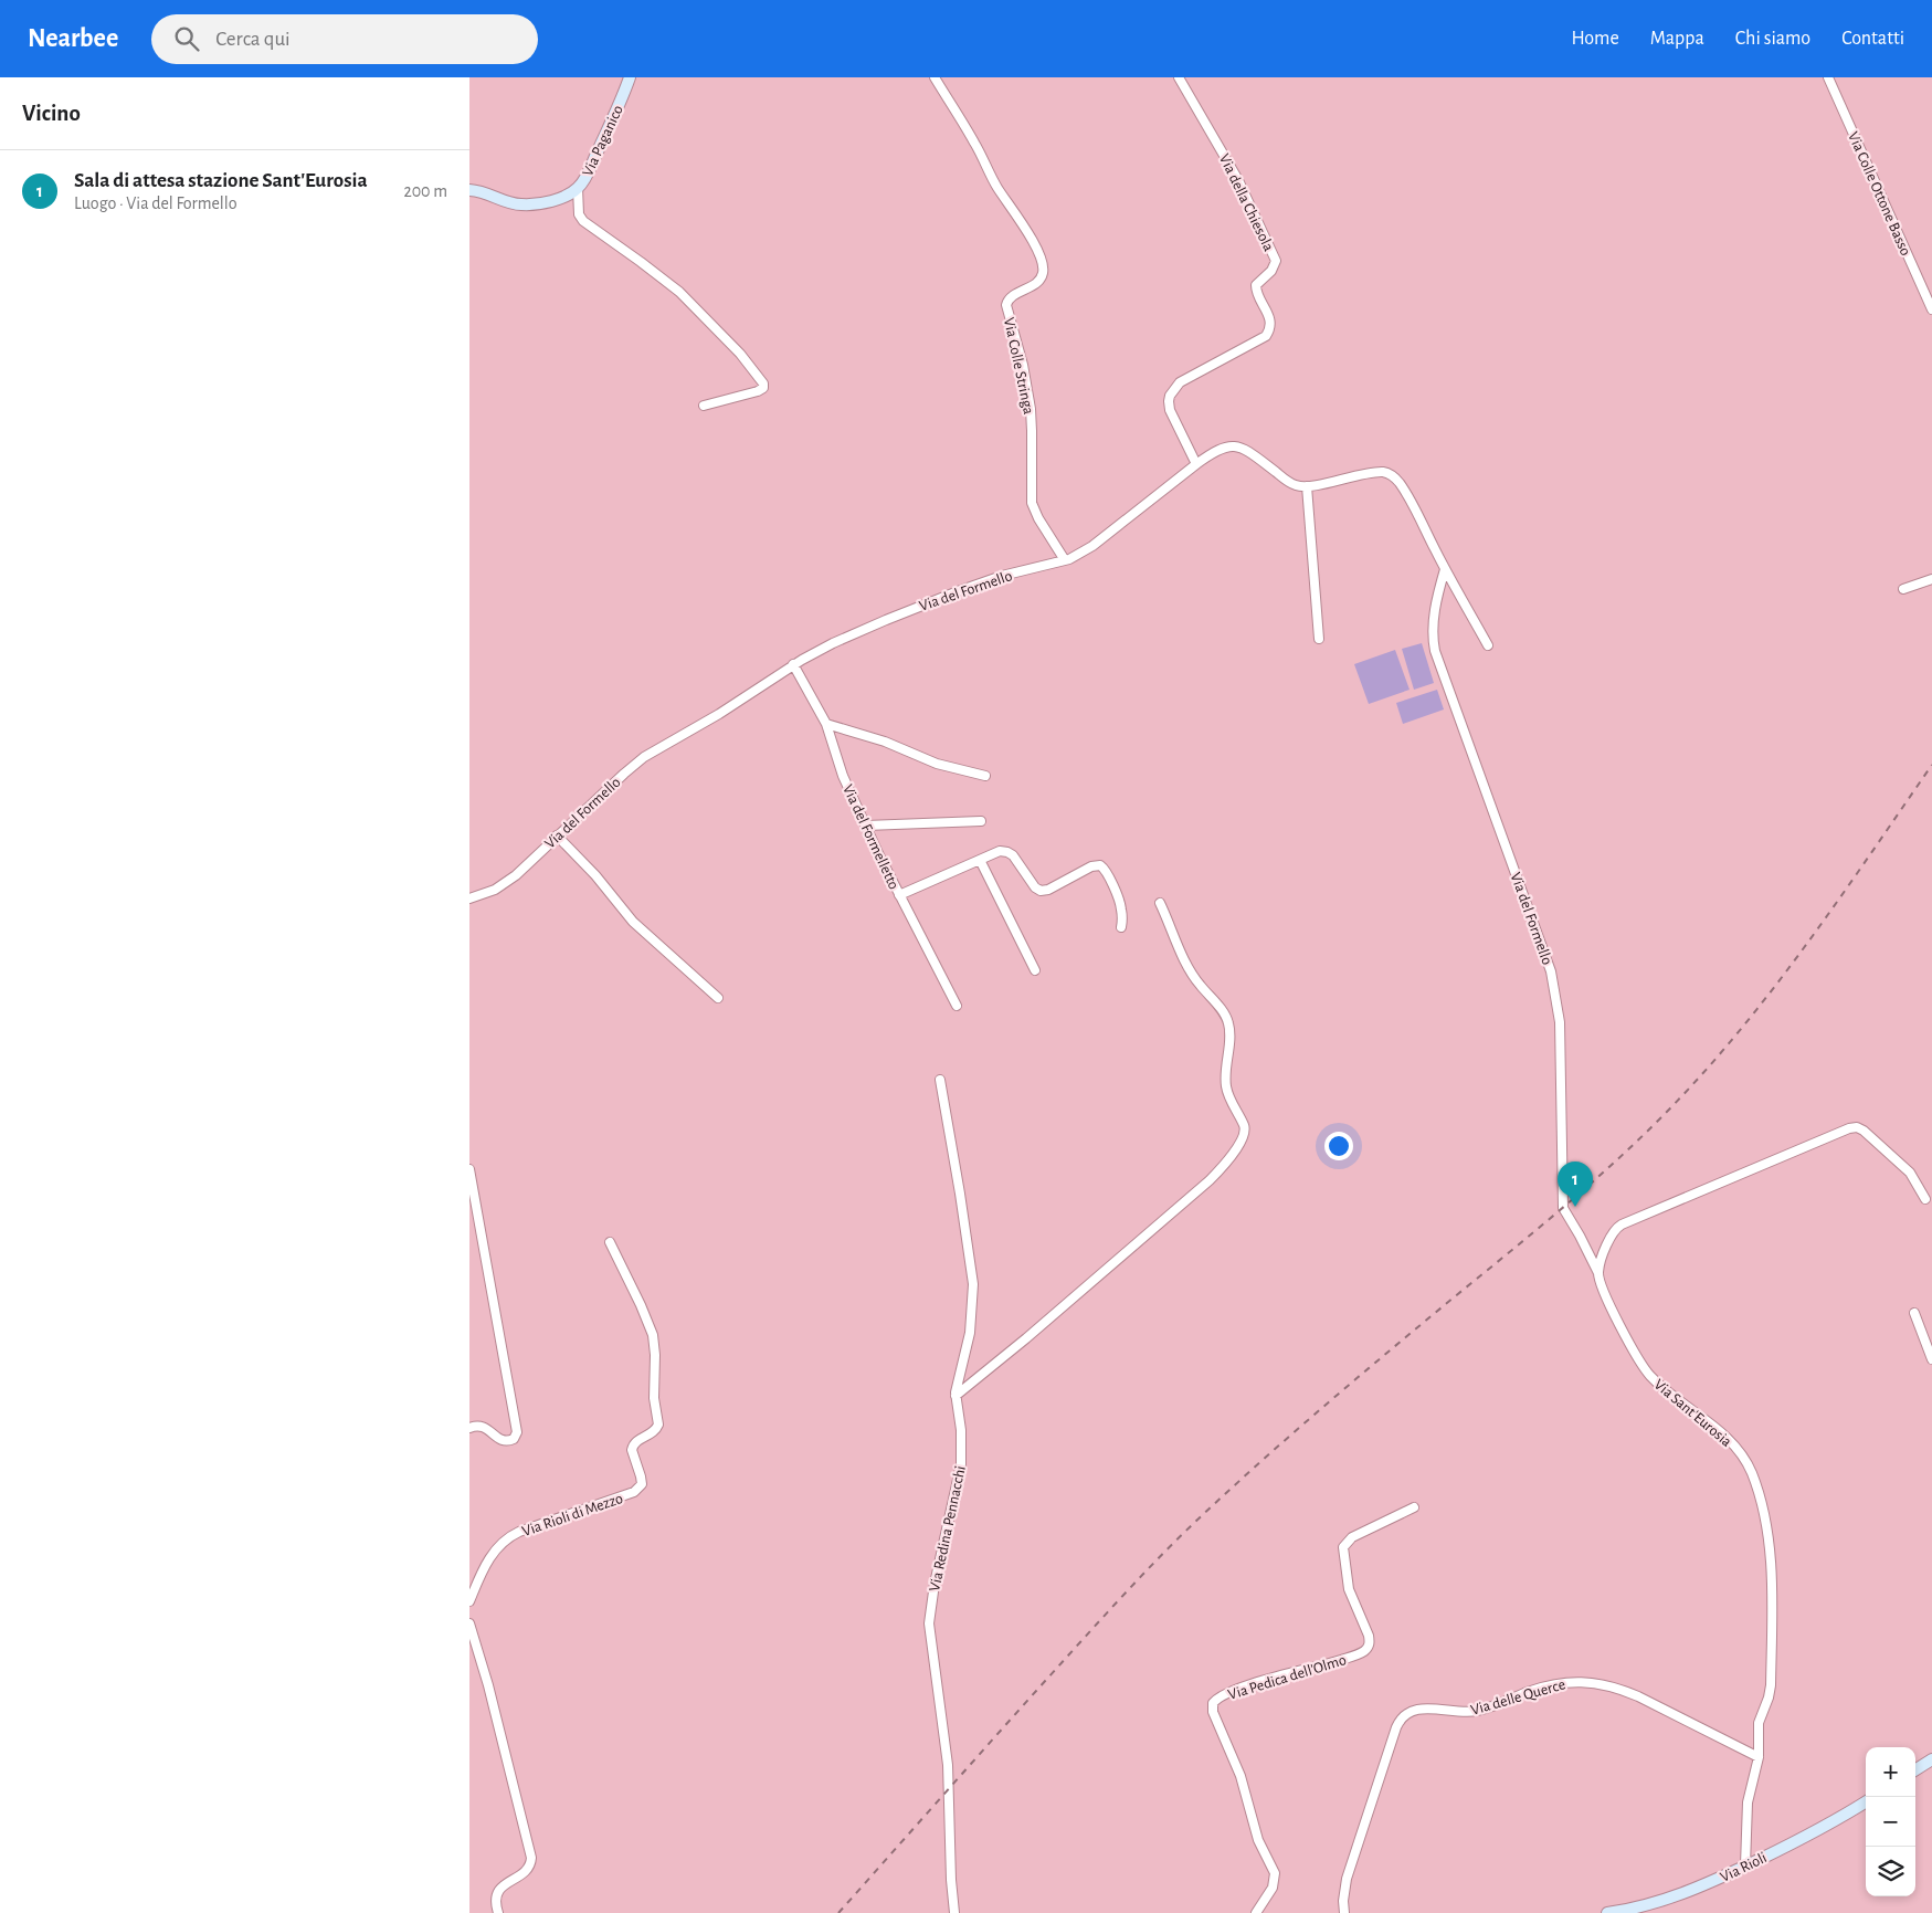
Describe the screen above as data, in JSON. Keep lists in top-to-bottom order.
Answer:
{
  "streets": {
    "main road": ["Via Paganico", "Via Rioli"],
    "street": [
      "Via Colle Ottone Basso",
      "Via della Chiesola",
      "Via Colle Stringa",
      "Via del Formello",
      "Via del Formelletto",
      "Via Sant'Eurosia",
      "Via Rioli di Mezzo",
      "Via Redina Pennacchi",
      "Via Pedica dell'Olmo",
      "Via delle Querce"
    ]
  },
  "crossings": [
    ["Via della Chiesola", "Via del Formello"],
    ["Via Colle Stringa", "Via del Formello"],
    ["Via del Formello", "Via del Formelletto"],
    ["Via del Formello", "Via Sant'Eurosia"],
    ["Via Sant'Eurosia", "Via delle Querce"],
    ["Via Sant'Eurosia", "Via Rioli"]
  ],
  "page": {
    "header": "Nearbee",
    "search": "Cerca qui",
    "nav": [
      "Home",
      "Mappa",
      "Chi siamo",
      "Contatti"
    ],
    "heading": "Vicino",
    "list": [
      {
        "mark": "1",
        "name": "Sala di attesa stazione Sant'Eurosia",
        "note": "Luogo · Via del Formello",
        "value": "200 m"
      }
    ],
    "pins": "1",
    "map_buttons": ["+", "−"]
  }
}
